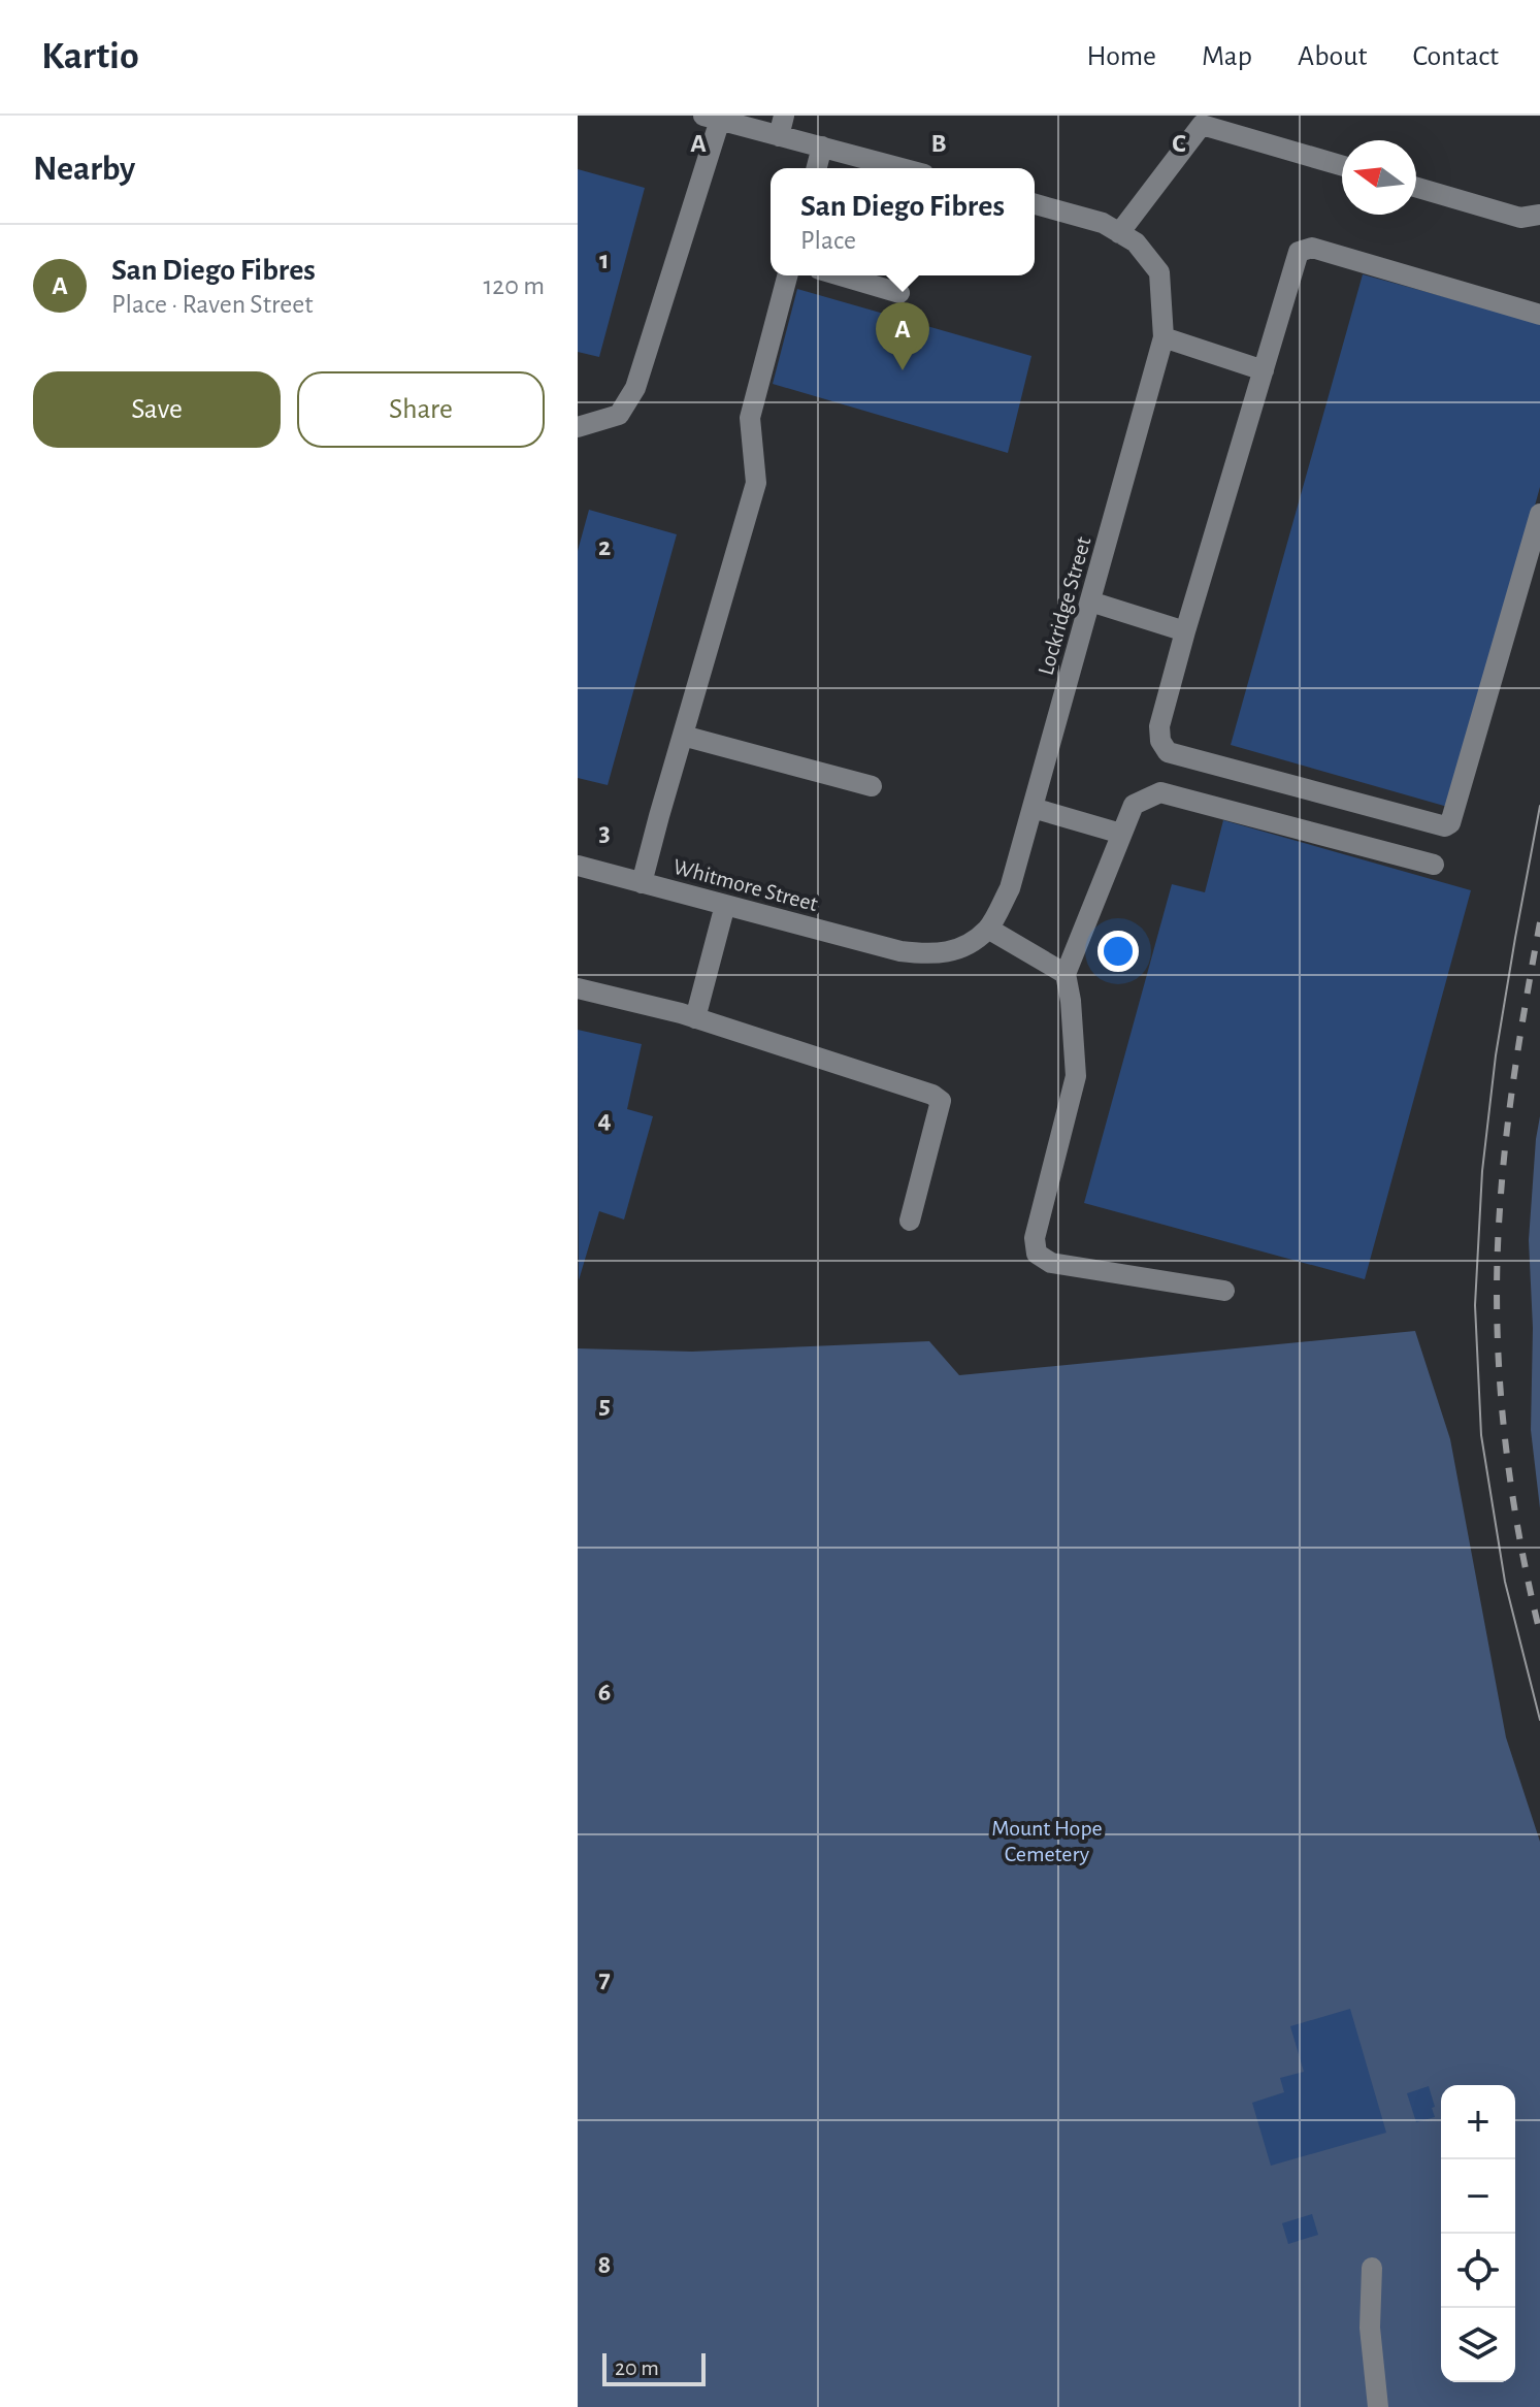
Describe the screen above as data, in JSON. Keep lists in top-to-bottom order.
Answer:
{
  "streets": {
    "street": ["Lockridge Street", "Whitmore Street"]
  },
  "crossings": [
    ["Lockridge Street", "Whitmore Street"]
  ],
  "parks": ["Mount Hope Cemetery"],
  "scale_bar": "20 m",
  "north": "left",
  "page": {
    "header": "Kartio",
    "nav": [
      "Home",
      "Map",
      "About",
      "Contact"
    ],
    "heading": "Nearby",
    "popup": ["San Diego Fibres", "Place"],
    "list": [
      {
        "mark": "A",
        "name": "San Diego Fibres",
        "note": "Place · Raven Street",
        "value": "120 m"
      }
    ],
    "pins": "A",
    "buttons": ["Save", "Share"],
    "map_buttons": ["+", "−"],
    "scale": "20 m"
  },
  "grid": {
    "columns": ["A", "B", "C"],
    "rows": [
      "1",
      "2",
      "3",
      "4",
      "5",
      "6",
      "7",
      "8"
    ]
  }
}
